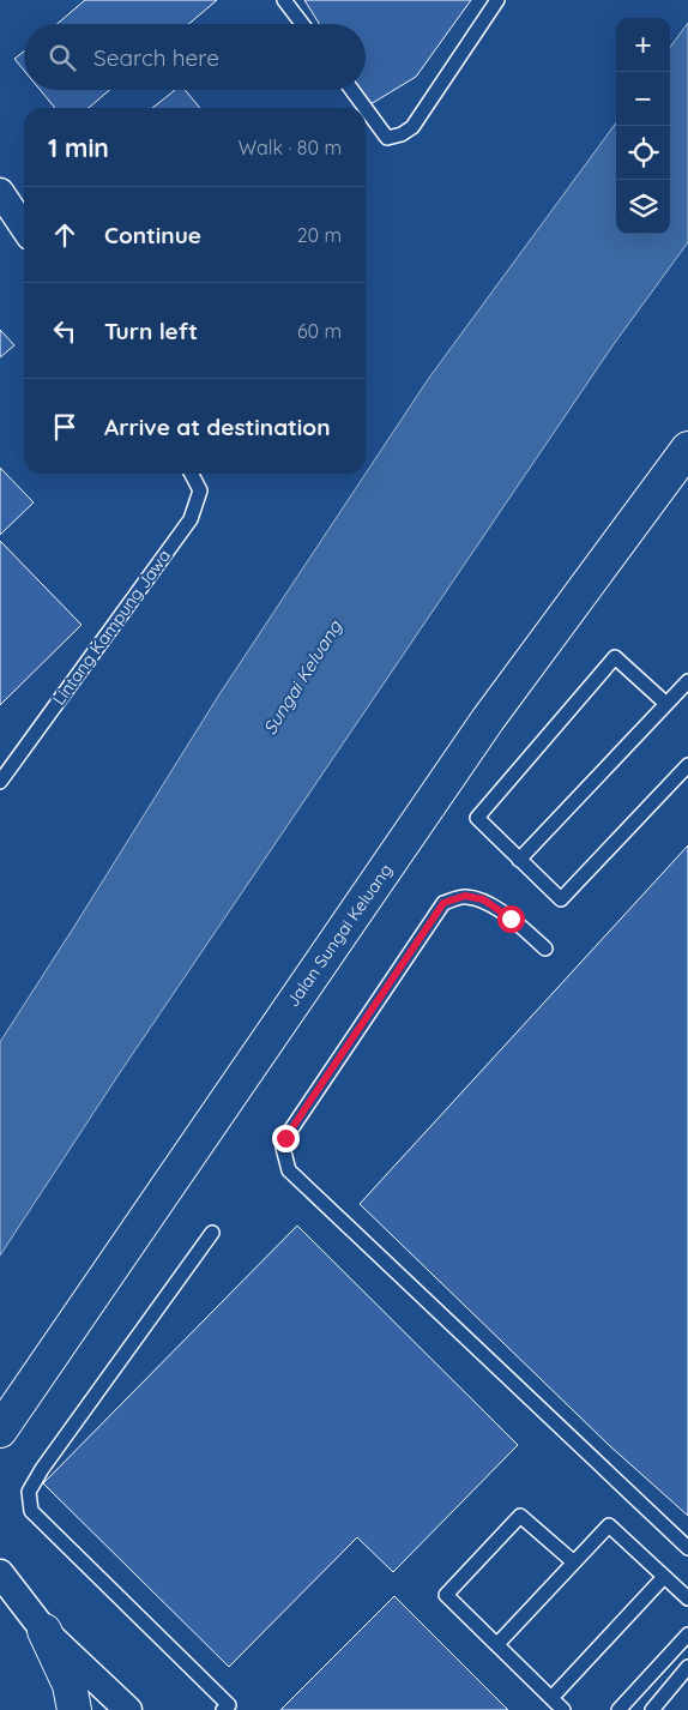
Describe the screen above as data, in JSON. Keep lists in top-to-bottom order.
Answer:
{
  "streets": {
    "street": ["Jalan Sungai Keluang"],
    "lane": ["Lintang Kampung Jawa"]
  },
  "water": ["Sungai Keluang"],
  "page": {
    "map_buttons": ["+", "−"],
    "search": "Search here",
    "heading": ["1 min", "Walk · 80 m"],
    "list": [
      ["Continue", "20 m"],
      ["Turn left", "60 m"],
      "Arrive at destination"
    ]
  }
}
